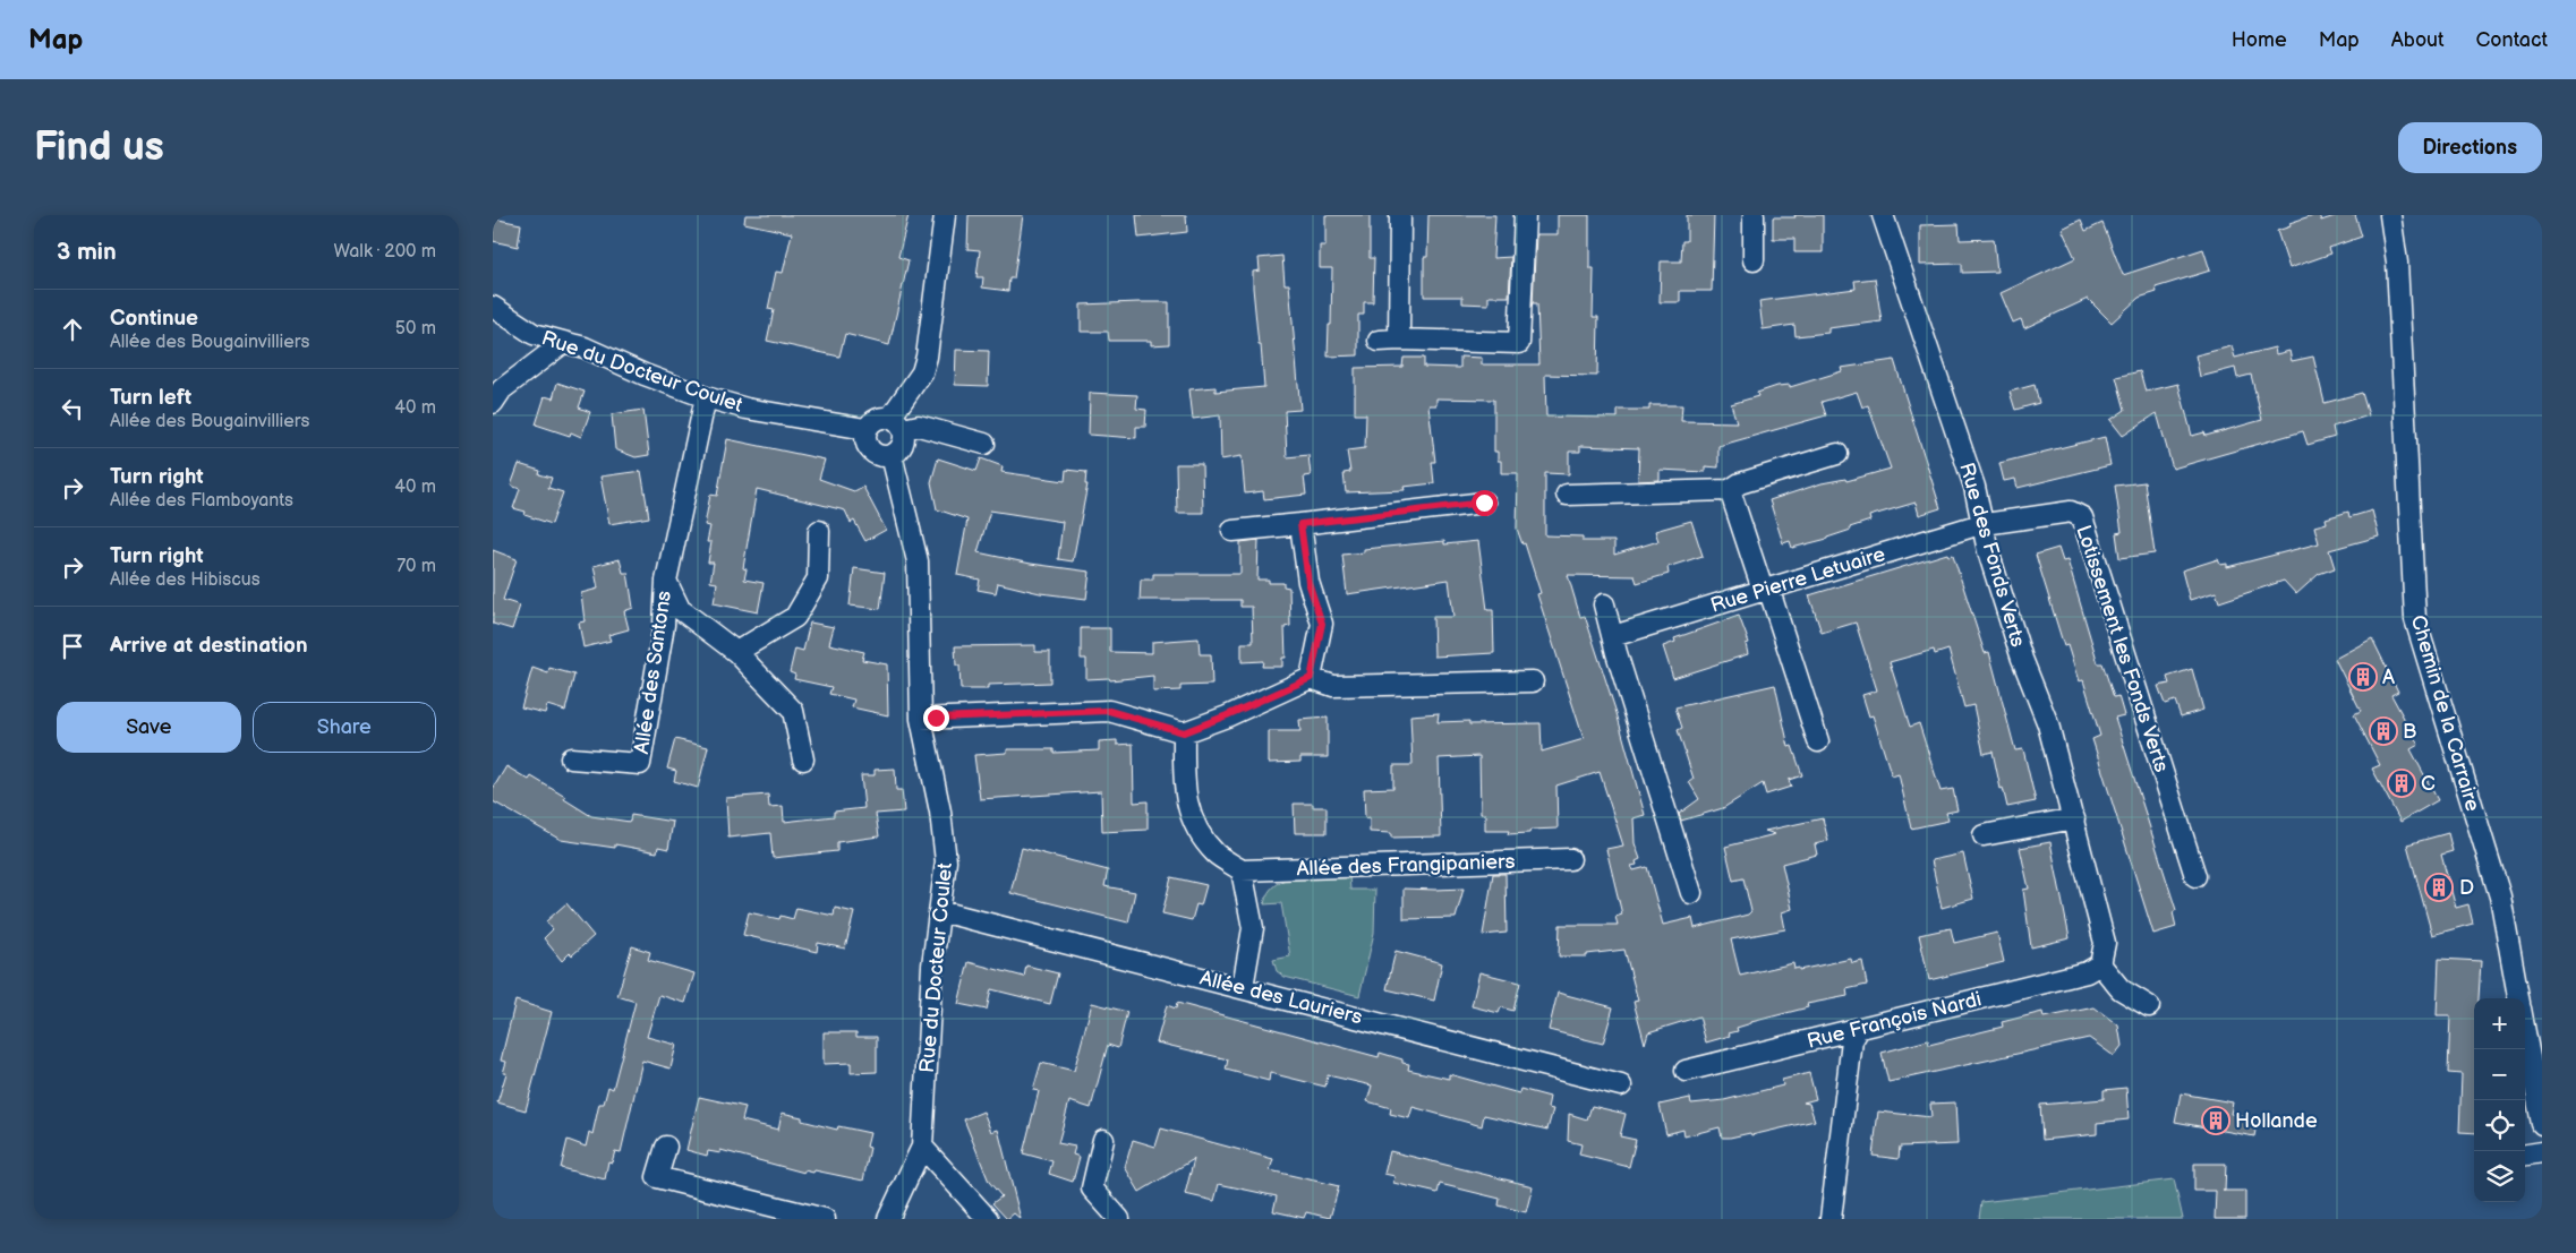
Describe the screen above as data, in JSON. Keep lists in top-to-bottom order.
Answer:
{
  "streets": {
    "street": [
      "Rue du Docteur Coulet",
      "Rue des Fonds Verts",
      "Rue Pierre Letuaire",
      "Lotissement les Fonds Verts",
      "Allée des Santons",
      "Chemin de la Carraire",
      "Allée des Frangipaniers",
      "Allée des Lauriers",
      "Rue François Nardi"
    ]
  },
  "crossings": [
    ["Rue du Docteur Coulet", "Allée des Santons"],
    ["Rue du Docteur Coulet", "Allée des Lauriers"],
    ["Rue des Fonds Verts", "Rue Pierre Letuaire"],
    ["Rue des Fonds Verts", "Lotissement les Fonds Verts"],
    ["Rue des Fonds Verts", "Rue François Nardi"],
    ["Rue Pierre Letuaire", "Lotissement les Fonds Verts"]
  ],
  "places": {
    "building": [
      "A",
      "B",
      "C",
      "D",
      "Hollande"
    ]
  },
  "page": {
    "header": "Map",
    "nav": [
      "Home",
      "Map",
      "About",
      "Contact"
    ],
    "buttons": [
      "Directions",
      ["Save", "Share"]
    ],
    "title": "Find us",
    "heading": ["3 min", "Walk · 200 m"],
    "list": [
      ["Continue", "Allée des Bougainvilliers", "50 m"],
      ["Turn left", "Allée des Bougainvilliers", "40 m"],
      ["Turn right", "Allée des Flamboyants", "40 m"],
      ["Turn right", "Allée des Hibiscus", "70 m"],
      "Arrive at destination"
    ],
    "map_buttons": ["+", "−"]
  }
}
